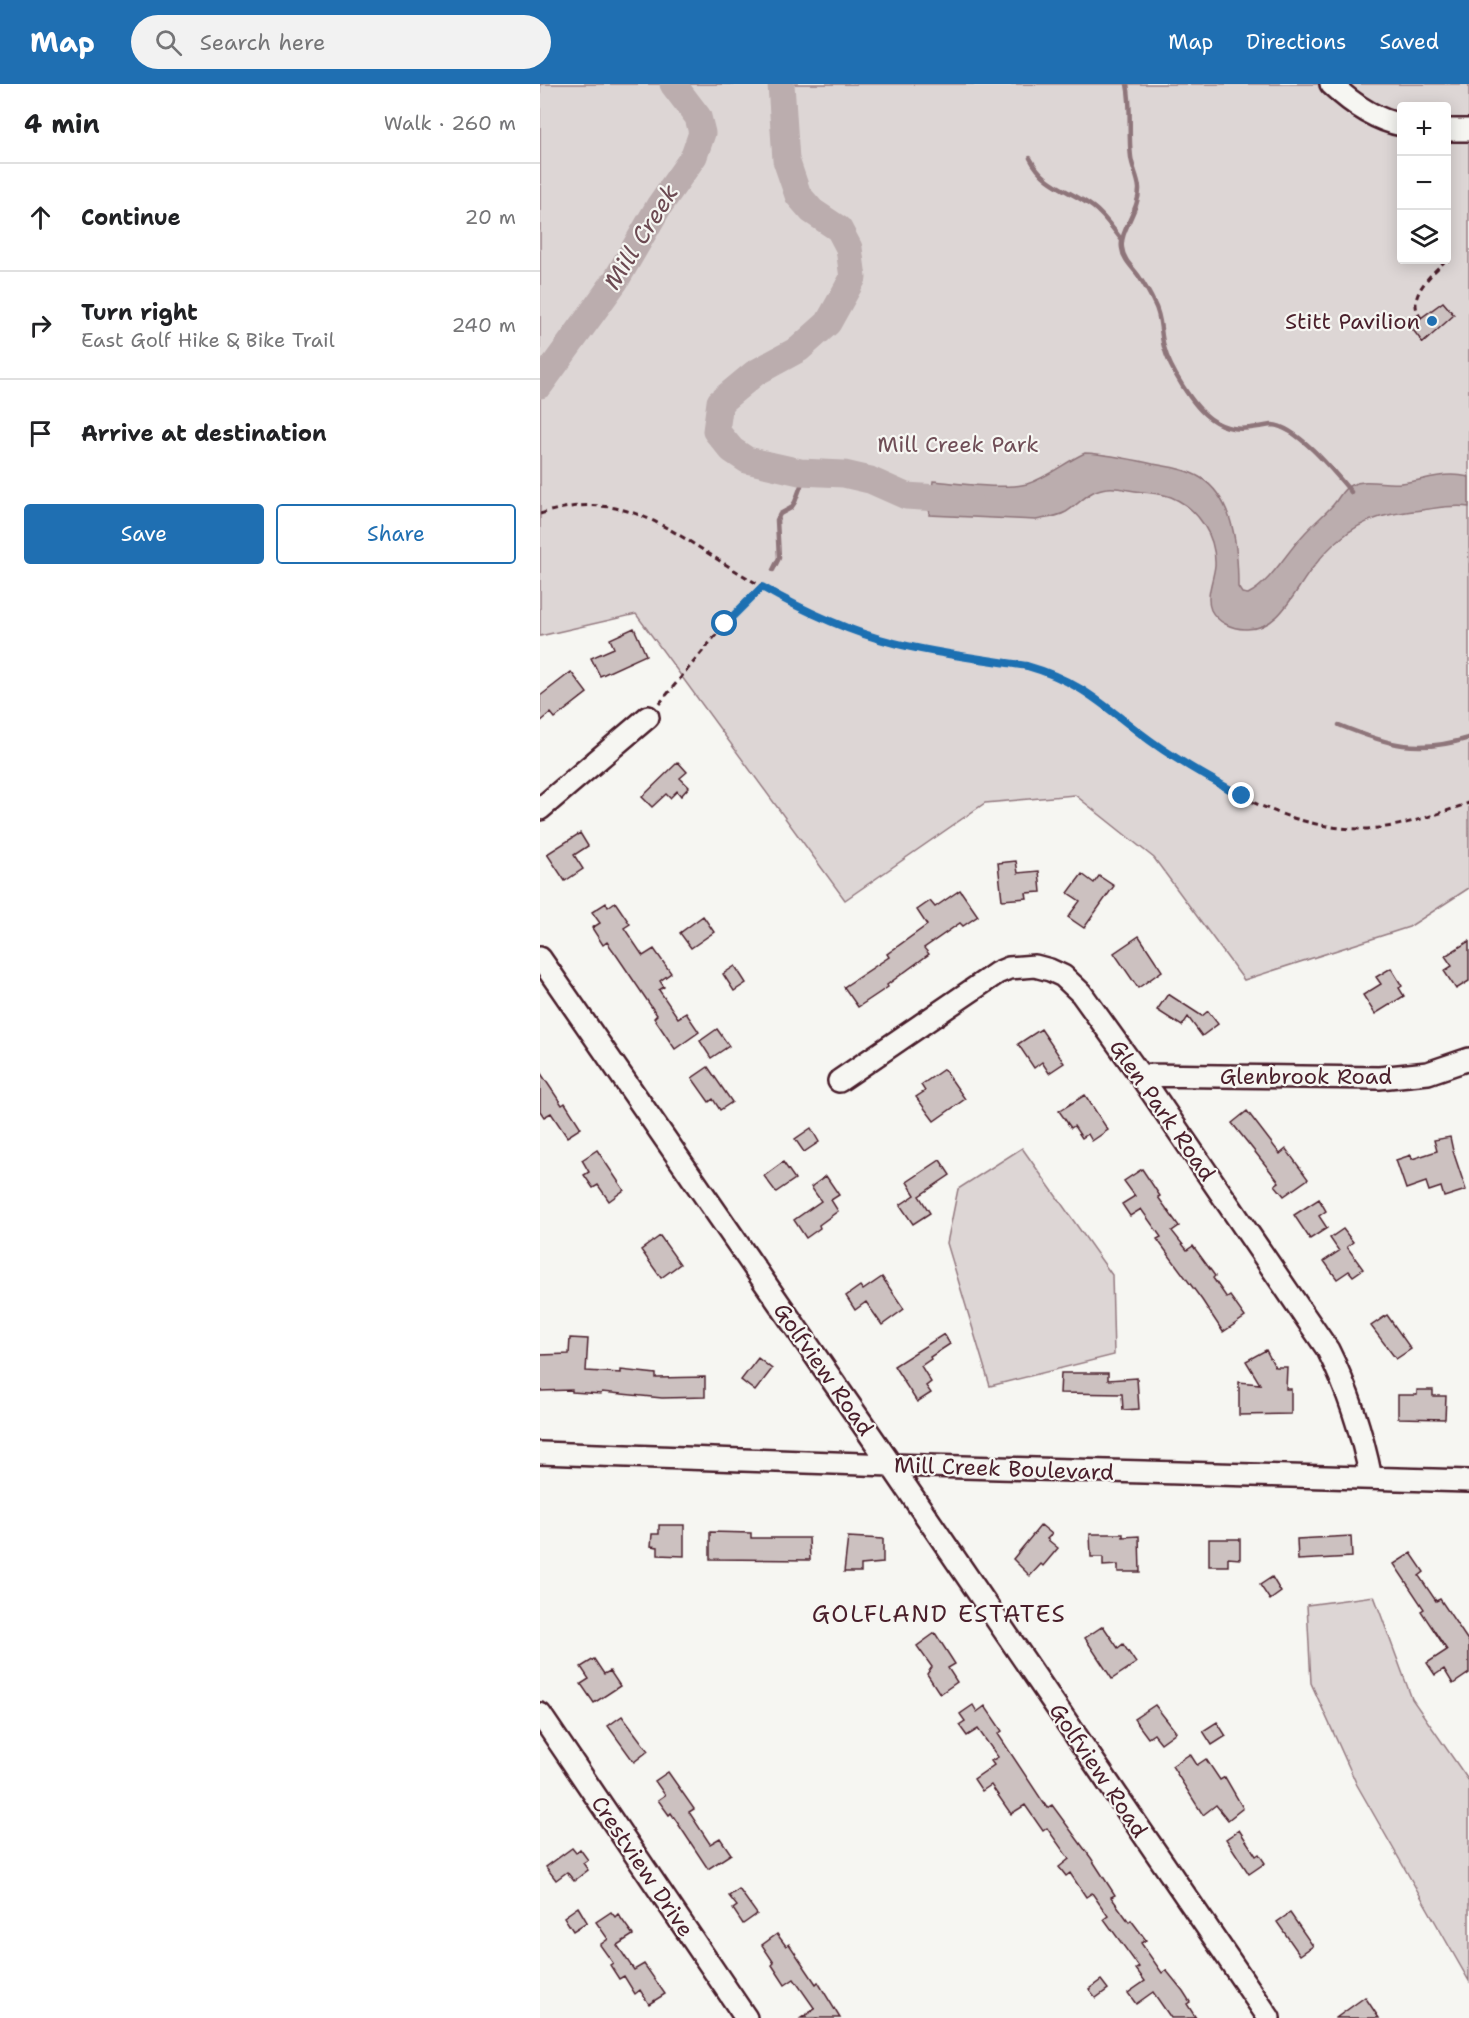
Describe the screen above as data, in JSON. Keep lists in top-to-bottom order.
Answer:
{
  "streets": {
    "street": [
      "Glenbrook Road",
      "Glen Park Road",
      "Golfview Road",
      "Mill Creek Boulevard",
      "Crestview Drive"
    ]
  },
  "crossings": [
    ["Glenbrook Road", "Glen Park Road"],
    ["Glen Park Road", "Mill Creek Boulevard"],
    ["Golfview Road", "Mill Creek Boulevard"]
  ],
  "districts": ["GOLFLAND ESTATES"],
  "water": ["Mill Creek"],
  "parks": ["Mill Creek Park"],
  "places": ["Stitt Pavilion"],
  "page": {
    "header": "Map",
    "search": "Search here",
    "nav": ["Map", "Directions", "Saved"],
    "heading": ["4 min", "Walk · 260 m"],
    "map_buttons": ["+", "−"],
    "list": [
      ["Continue", "20 m"],
      ["Turn right", "East Golf Hike & Bike Trail", "240 m"],
      "Arrive at destination"
    ],
    "buttons": ["Save", "Share"]
  }
}
